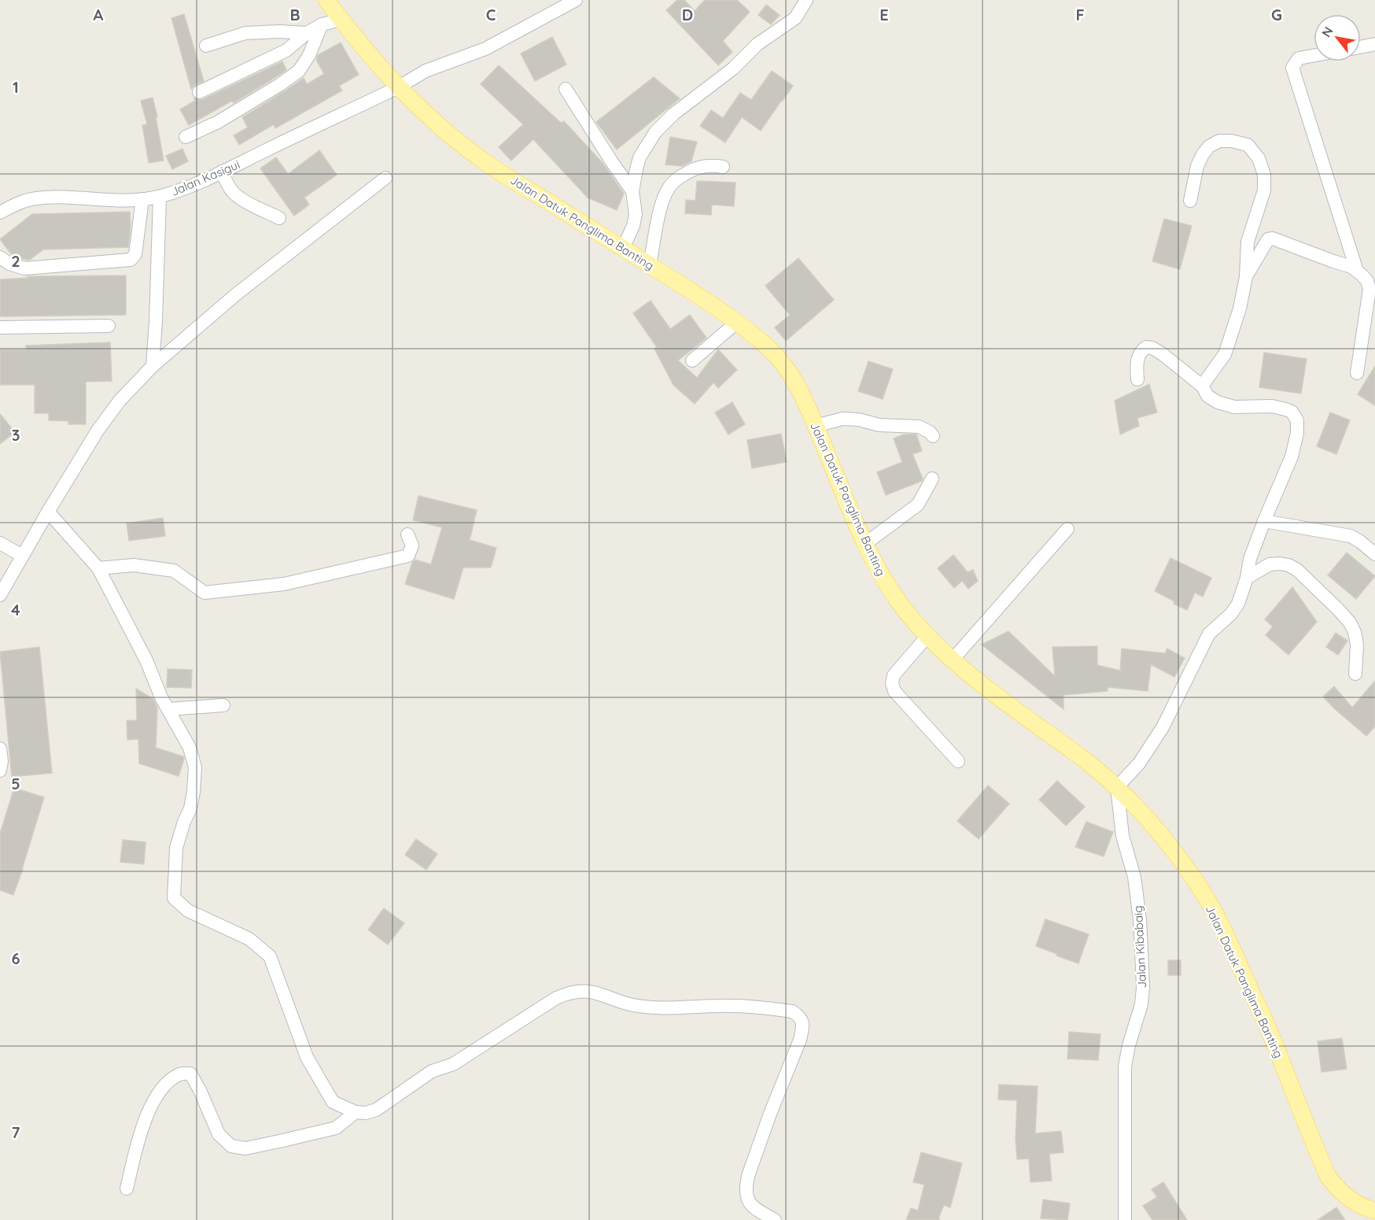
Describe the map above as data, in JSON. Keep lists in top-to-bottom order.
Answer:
{
  "streets": {
    "main road": ["Jalan Datuk Panglima Banting"],
    "street": ["Jalan Kasigui", "Jalan Kibabaig"]
  },
  "crossings": [
    ["Jalan Kasigui", "Jalan Datuk Panglima Banting"],
    ["Jalan Datuk Panglima Banting", "Jalan Kibabaig"]
  ],
  "north": "top left",
  "grid": {
    "columns": [
      "A",
      "B",
      "C",
      "D",
      "E",
      "F",
      "G"
    ],
    "rows": [
      "1",
      "2",
      "3",
      "4",
      "5",
      "6",
      "7"
    ]
  }
}
